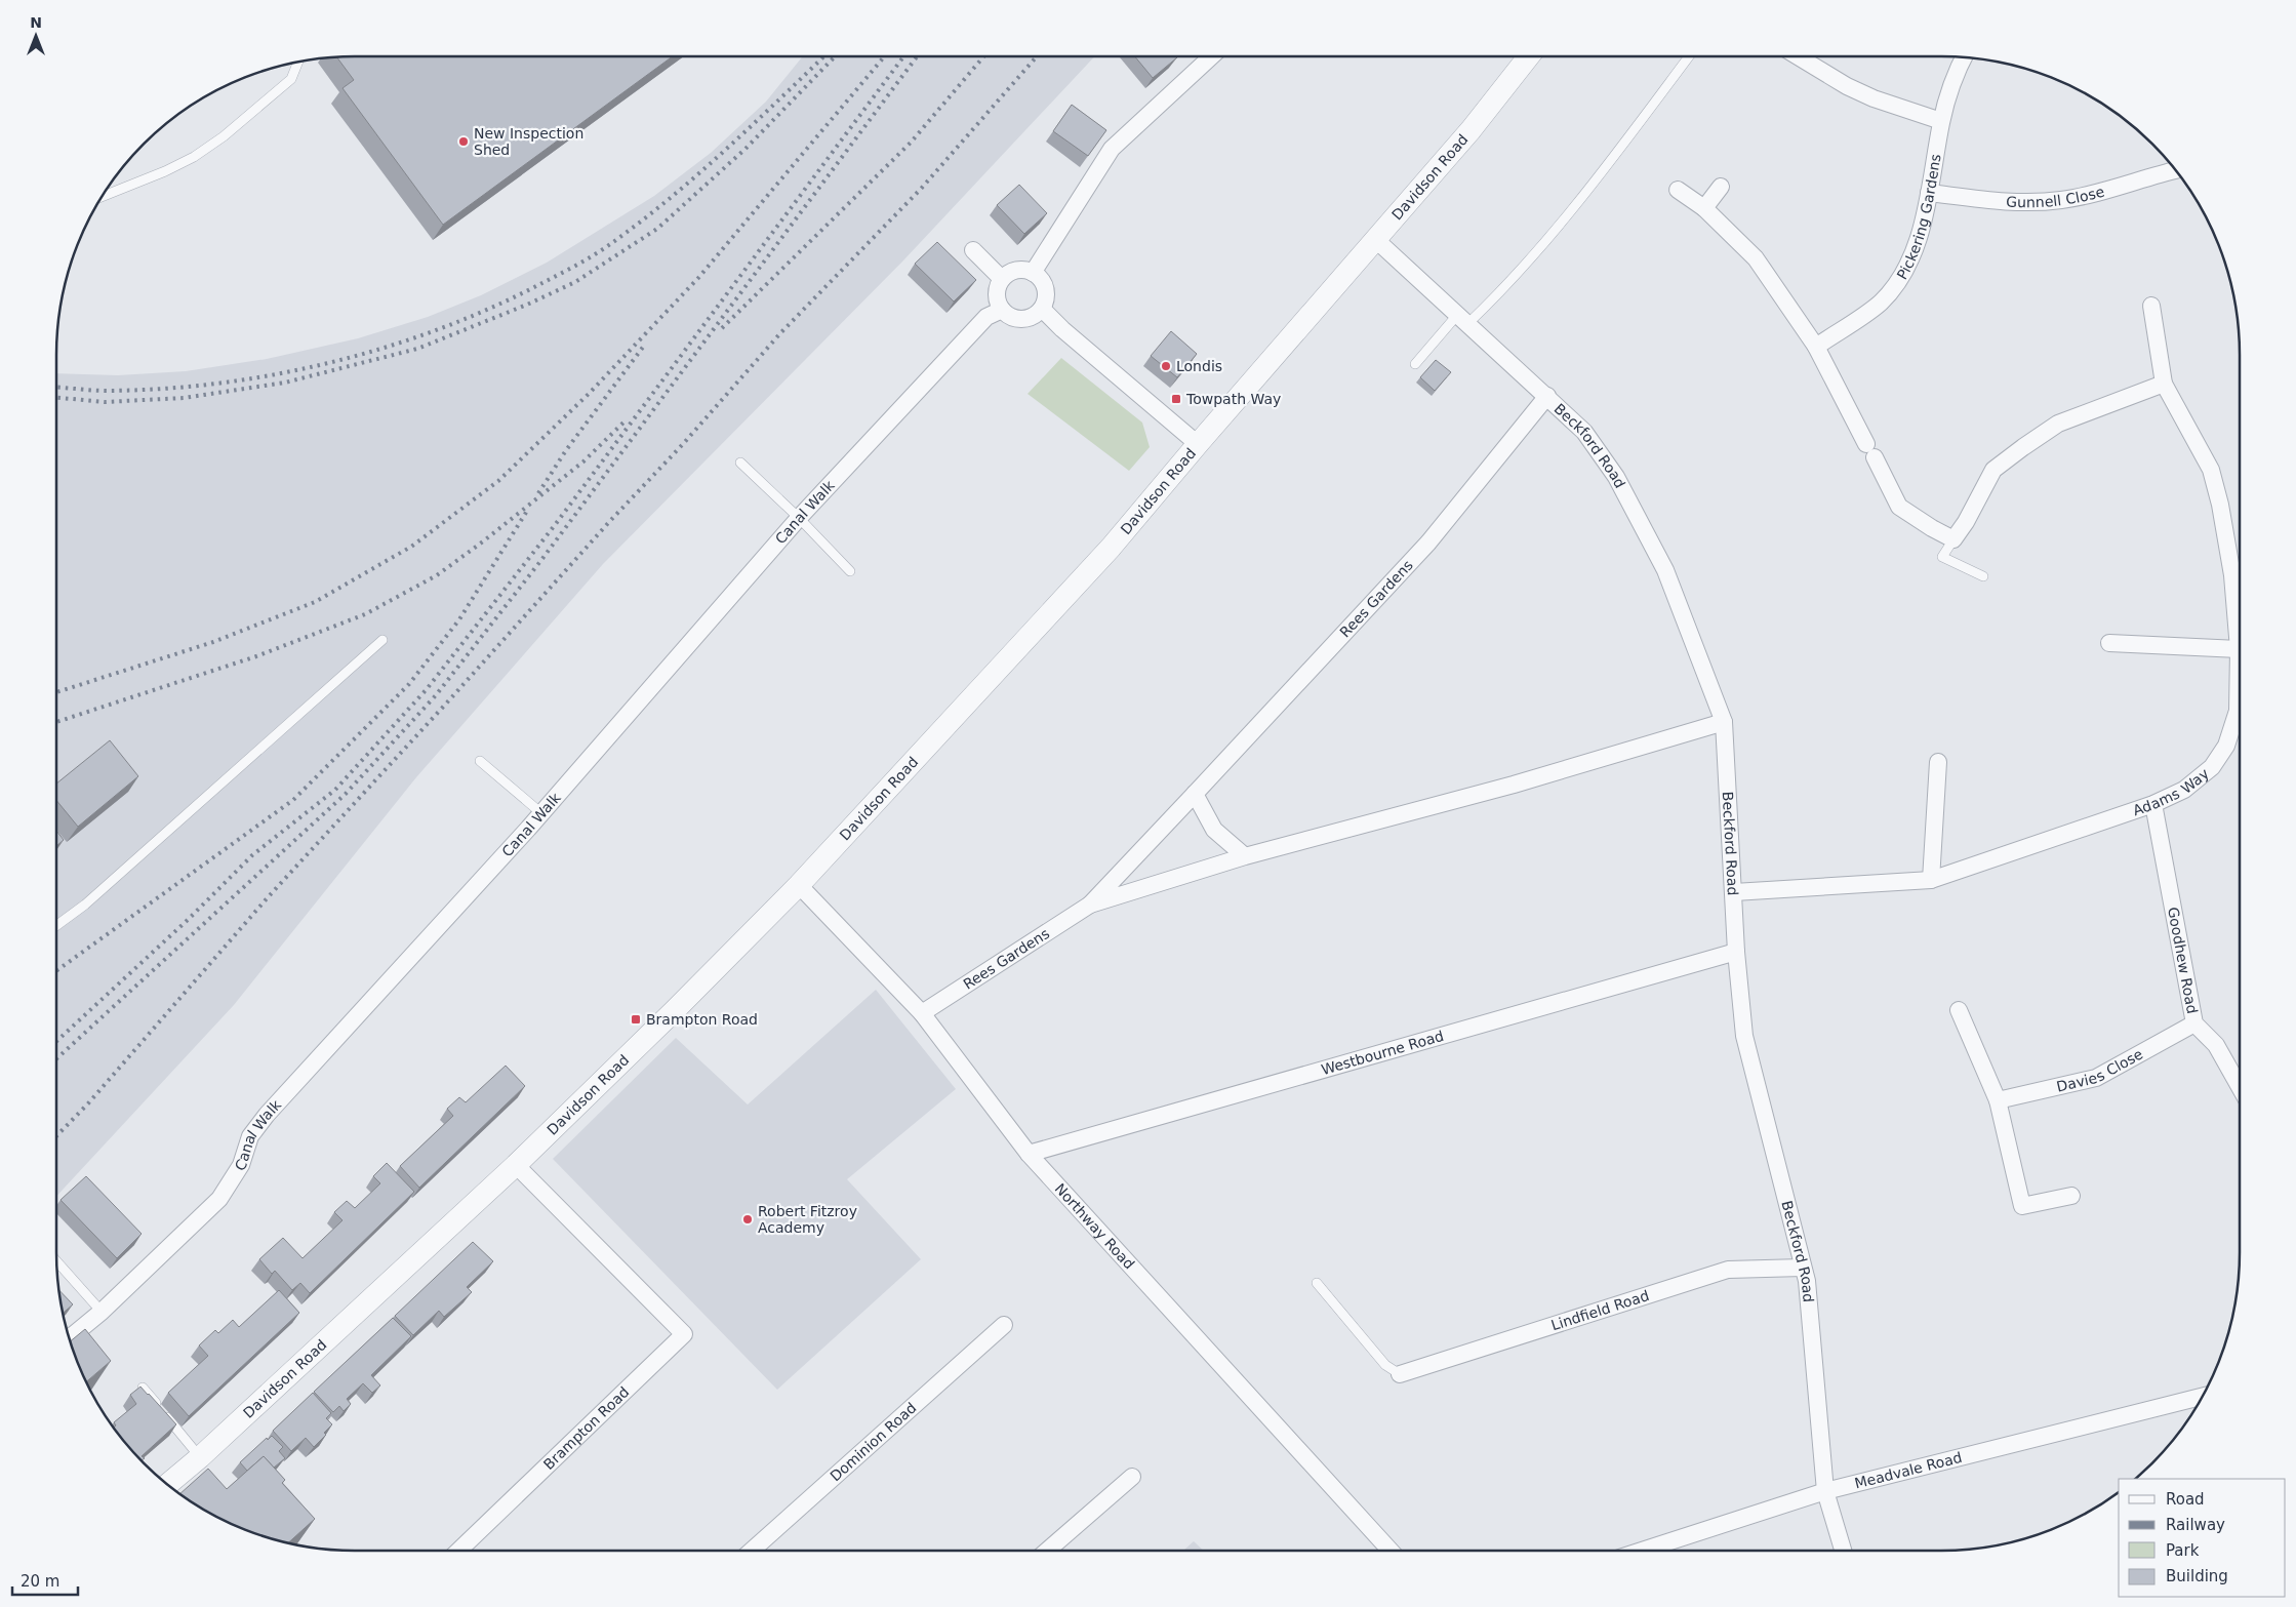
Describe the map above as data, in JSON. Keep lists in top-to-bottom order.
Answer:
{
  "streets": {
    "street": [
      "Davidson Road",
      "Gunnell Close",
      "Pickering Gardens",
      "Beckford Road",
      "Canal Walk",
      "Rees Gardens",
      "Adams Way",
      "Goodhew Road",
      "Westbourne Road",
      "Davies Close",
      "Northway Road",
      "Lindfield Road",
      "Brampton Road",
      "Dominion Road",
      "Meadvale Road"
    ]
  },
  "crossings": [
    ["Davidson Road", "Beckford Road"],
    ["Davidson Road", "Northway Road"],
    ["Davidson Road", "Brampton Road"],
    ["Gunnell Close", "Pickering Gardens"],
    ["Beckford Road", "Rees Gardens"],
    ["Beckford Road", "Adams Way"],
    ["Beckford Road", "Westbourne Road"],
    ["Beckford Road", "Lindfield Road"],
    ["Beckford Road", "Meadvale Road"],
    ["Rees Gardens", "Northway Road"],
    ["Adams Way", "Goodhew Road"],
    ["Goodhew Road", "Davies Close"],
    ["Westbourne Road", "Northway Road"]
  ],
  "places": {
    "other": ["New Inspection Shed", "Londis", "Robert Fitzroy Academy"],
    "transit": ["Towpath Way", "Brampton Road"]
  },
  "legend": [
    "Road",
    "Railway",
    "Park",
    "Building"
  ],
  "scale_bar": "20 m",
  "north": "top"
}
